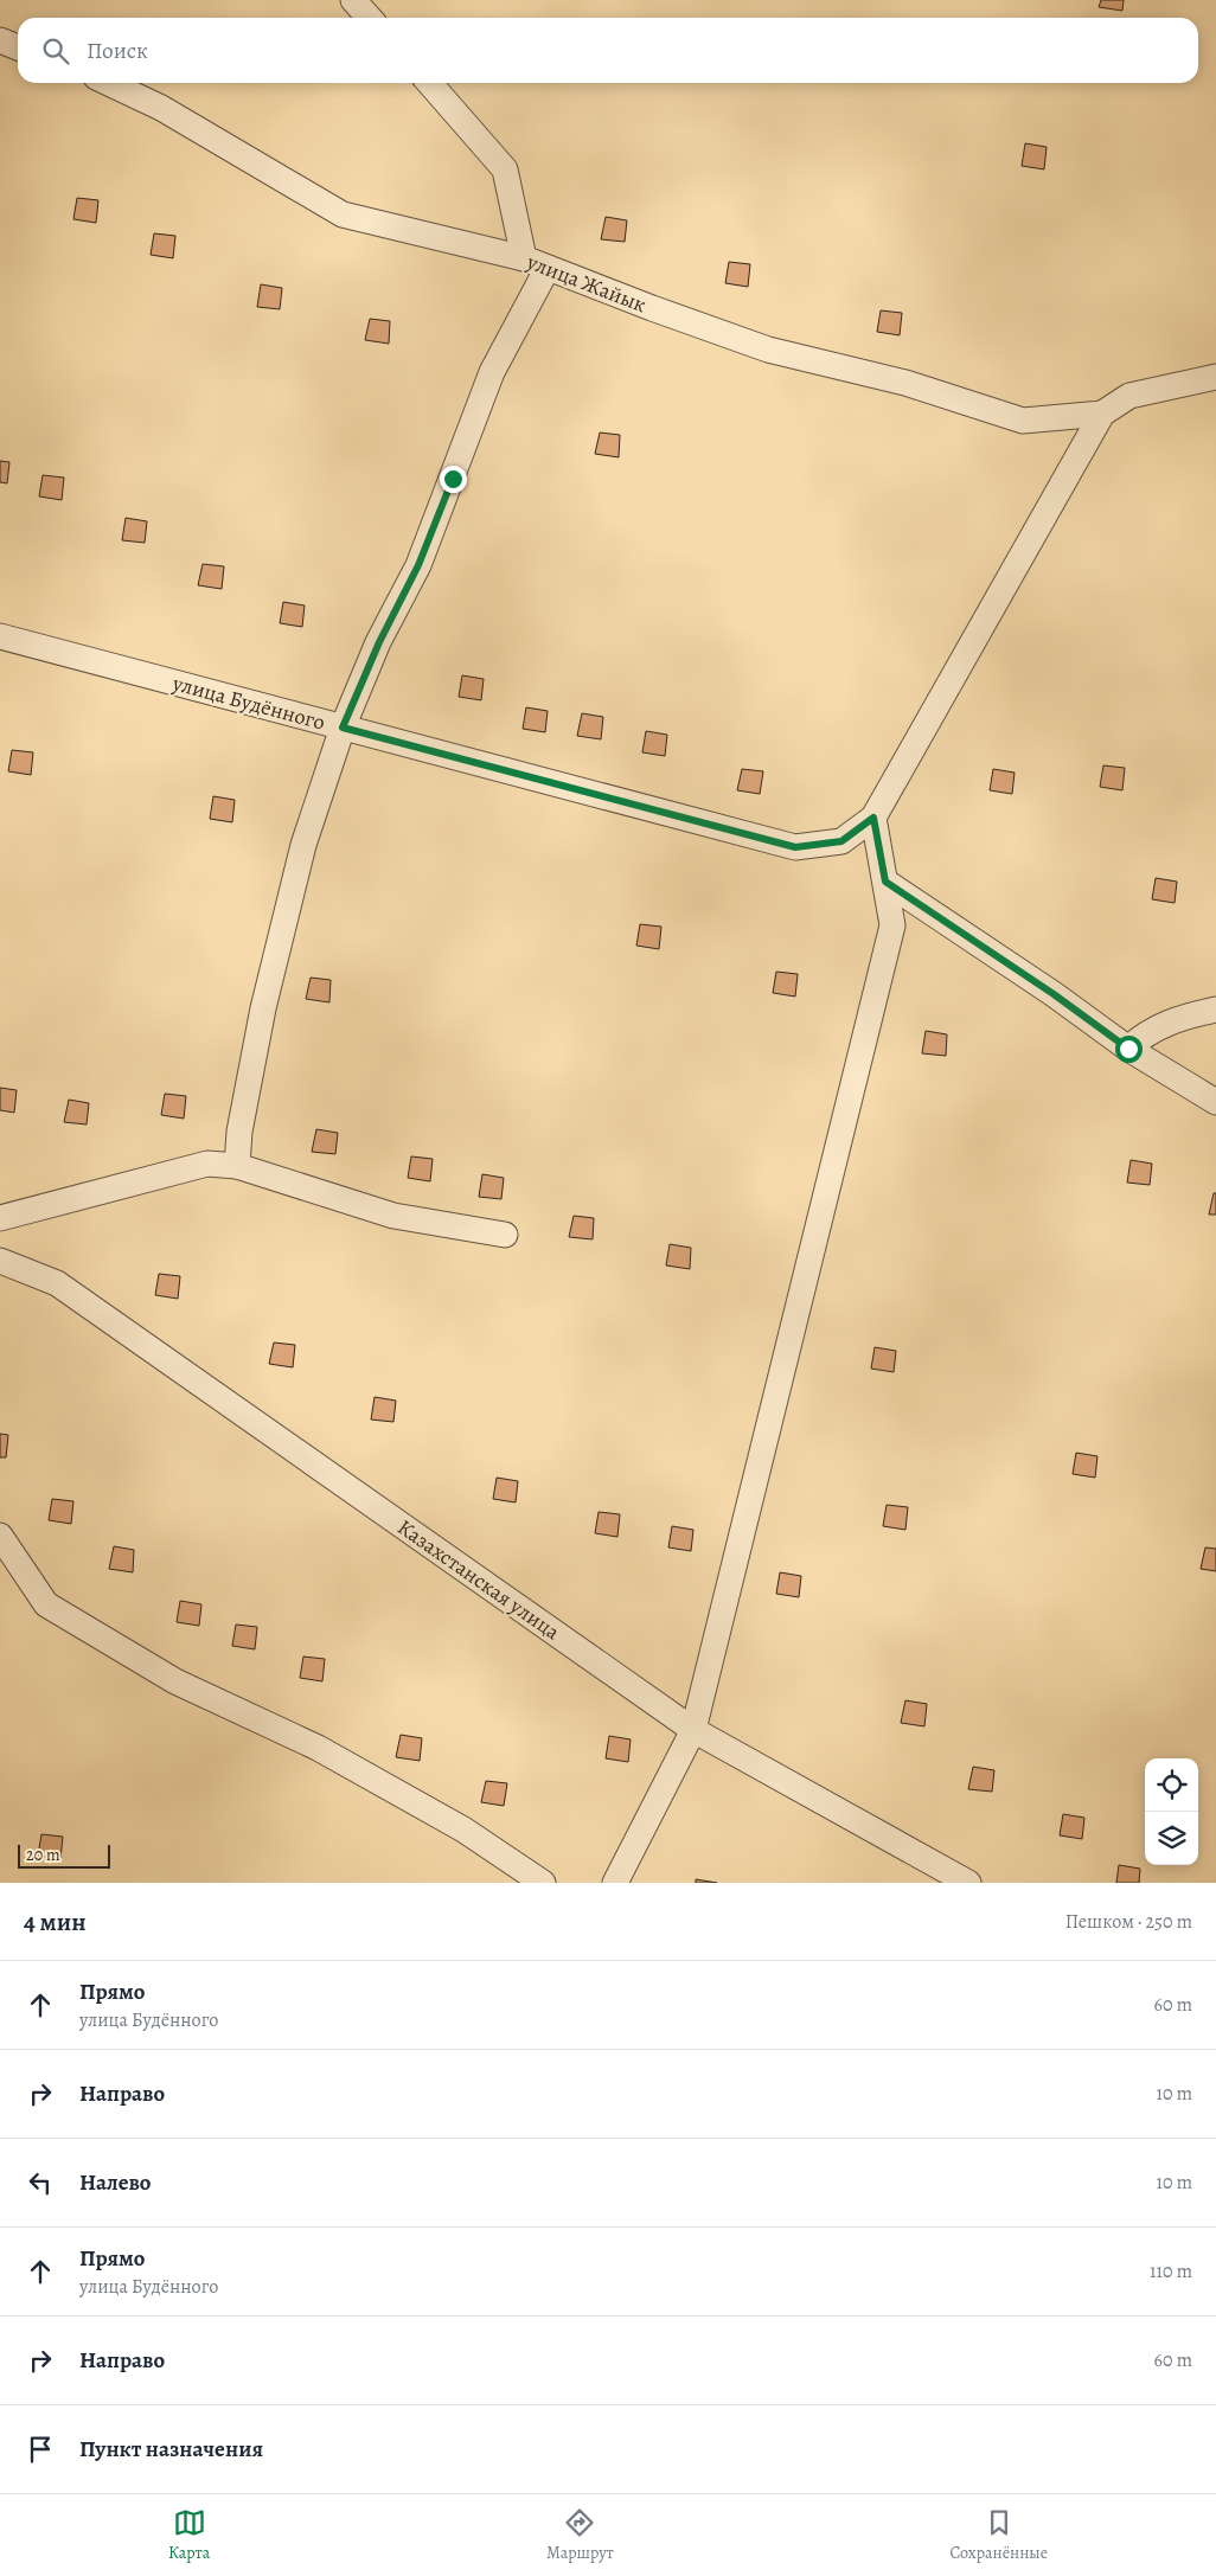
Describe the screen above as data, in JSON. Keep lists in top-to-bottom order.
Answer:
{
  "streets": {
    "street": ["улица Жайык", "улица Будённого", "Казахстанская улица"]
  },
  "scale_bar": "20 m",
  "page": {
    "search": "Поиск",
    "scale": "20 m",
    "heading": ["4 мин", "Пешком · 250 m"],
    "list": [
      ["Прямо", "улица Будённого", "60 m"],
      ["Направо", "10 m"],
      ["Налево", "10 m"],
      ["Прямо", "улица Будённого", "110 m"],
      ["Направо", "60 m"],
      "Пункт назначения"
    ],
    "nav": ["Карта", "Маршрут", "Сохранённые"]
  }
}
